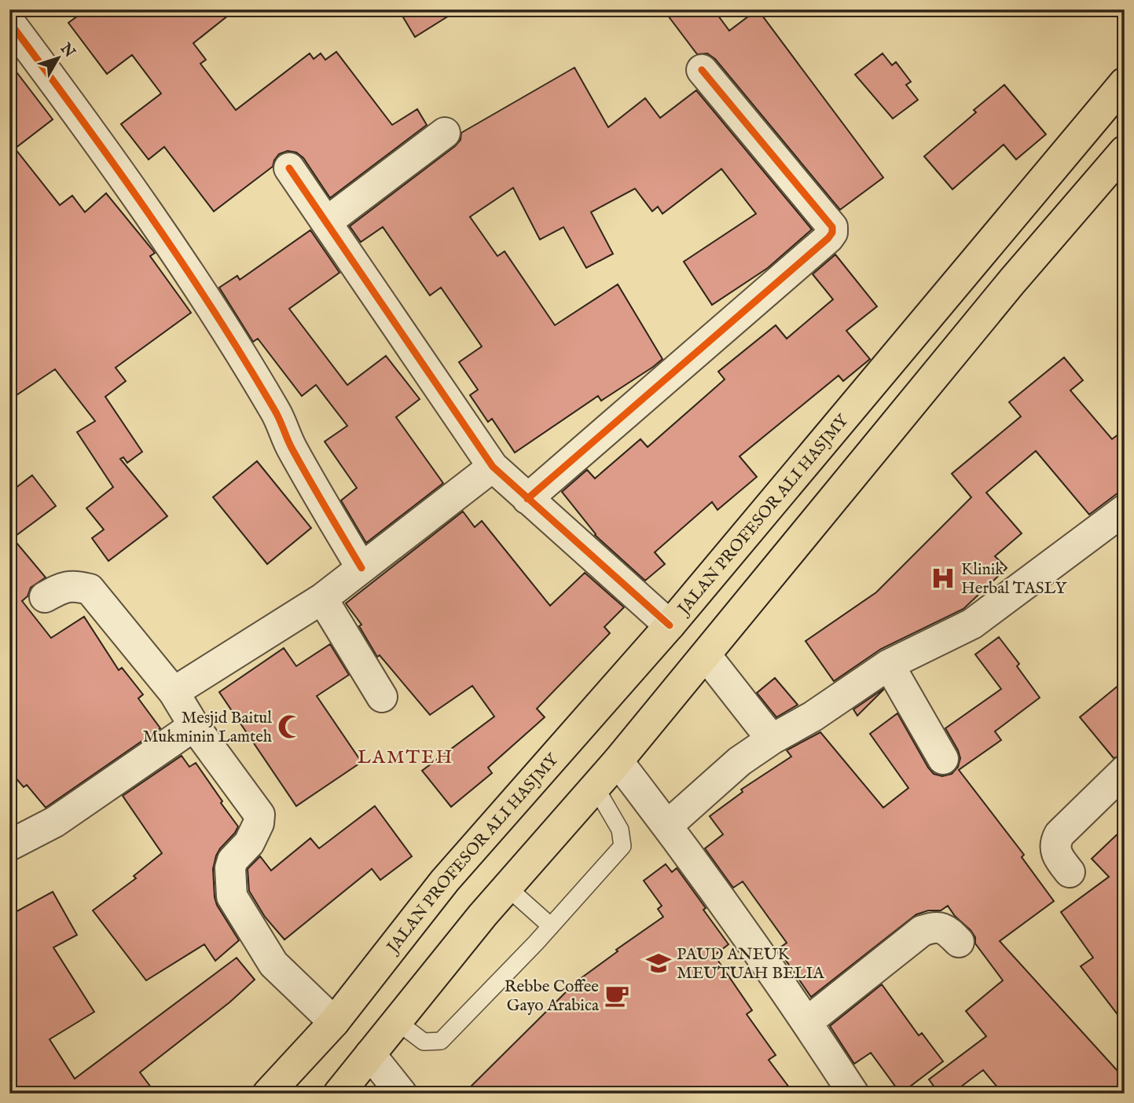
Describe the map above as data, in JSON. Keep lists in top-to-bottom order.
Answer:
{
  "streets": {
    "main road": ["JALAN PROFESOR ALI HASJMY"]
  },
  "districts": ["LAMTEH"],
  "places": {
    "hospital": ["Klinik Herbal TASLY"],
    "mosque": ["Mesjid Baitul Mukminin Lamteh"],
    "school or university": ["PAUD ANEUK MEUTUAH BELIA"],
    "cafe": ["Rebbe Coffee Gayo Arabica"]
  },
  "north": "top right"
}
